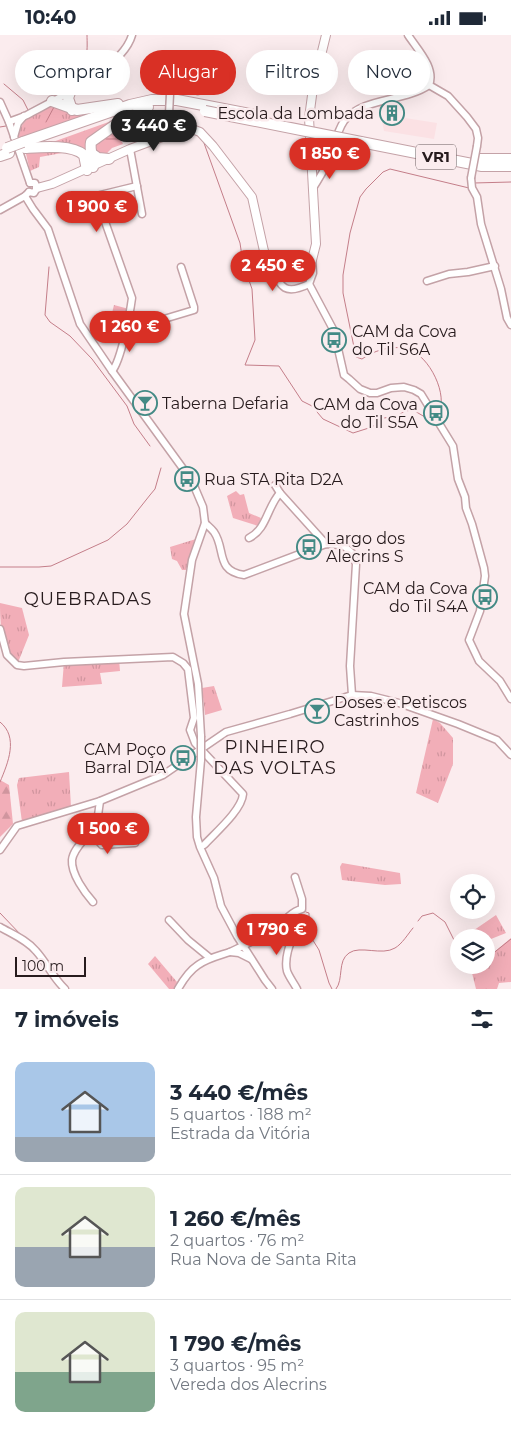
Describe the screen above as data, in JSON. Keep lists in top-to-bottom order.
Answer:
{
  "streets": {
    "highway": ["VR1"]
  },
  "districts": ["QUEBRADAS", "PINHEIRO DAS VOLTAS"],
  "places": {
    "building": ["Escola da Lombada"],
    "bus stop": [
      "CAM da Cova do Til S6A",
      "CAM da Cova do Til S5A",
      "Rua STA Rita D2A",
      "Largo dos Alecrins S",
      "CAM da Cova do Til S4A",
      "CAM Poço Barral D1A"
    ],
    "bar": ["Taberna Defaria", "Doses e Petiscos Castrinhos"]
  },
  "scale_bar": "100 m",
  "page": {
    "status": "10:40",
    "chip": [
      "Comprar",
      "Alugar",
      "Filtros",
      "Novo"
    ],
    "price": [
      "3 440 €",
      "1 850 €",
      "1 900 €",
      "2 450 €",
      "1 260 €",
      "1 500 €",
      "1 790 €"
    ],
    "scale": "100 m",
    "heading": "7 imóveis",
    "list": [
      {
        "name": "3 440 €/mês",
        "note": "5 quartos · 188 m² · Estrada da Vitória"
      },
      {
        "name": "1 260 €/mês",
        "note": "2 quartos · 76 m² · Rua Nova de Santa Rita"
      },
      {
        "name": "1 790 €/mês",
        "note": "3 quartos · 95 m² · Vereda dos Alecrins"
      }
    ]
  }
}
